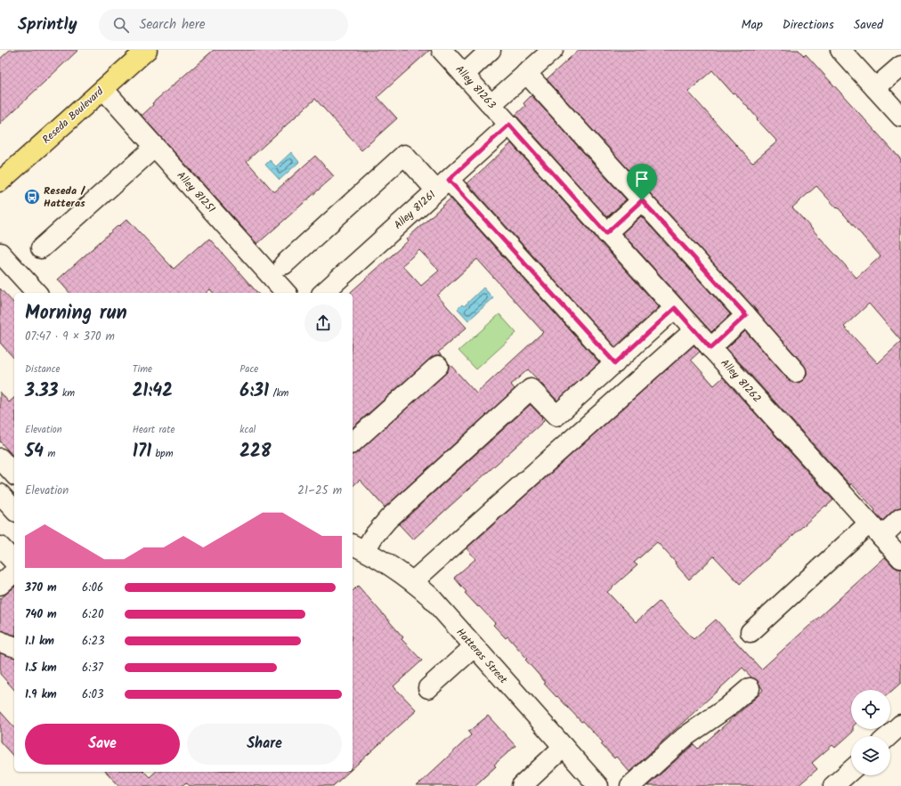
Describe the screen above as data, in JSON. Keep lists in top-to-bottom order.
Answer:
{
  "streets": {
    "main road": ["Reseda Boulevard"],
    "street": [
      "Alley 81263",
      "Alley 81251",
      "Alley 81261",
      "Alley 81262",
      "Hatteras Street"
    ]
  },
  "crossings": [
    ["Alley 81263", "Alley 81261"],
    ["Alley 81263", "Alley 81262"],
    ["Reseda Boulevard", "Alley 81251"],
    ["Alley 81261", "Alley 81262"]
  ],
  "places": {
    "bus stop": ["Reseda / Hatteras"]
  },
  "page": {
    "header": "Sprintly",
    "search": "Search here",
    "nav": ["Map", "Directions", "Saved"],
    "heading": ["Morning run", "07:47 · 9 × 370 m"],
    "stats": [
      ["Distance", "3.33 km"],
      ["Time", "21:42"],
      ["Pace", "6:31 /km"],
      ["Elevation", "54 m"],
      ["Heart rate", "171 bpm"],
      ["kcal", "228"]
    ],
    "chart": ["Elevation", "21–25 m"],
    "list": [
      {
        "name": "370 m",
        "note": "6:06"
      },
      {
        "name": "740 m",
        "note": "6:20"
      },
      {
        "name": "1.1 km",
        "note": "6:23"
      },
      {
        "name": "1.5 km",
        "note": "6:37"
      },
      {
        "name": "1.9 km",
        "note": "6:03"
      }
    ],
    "buttons": ["Save", "Share"]
  }
}
